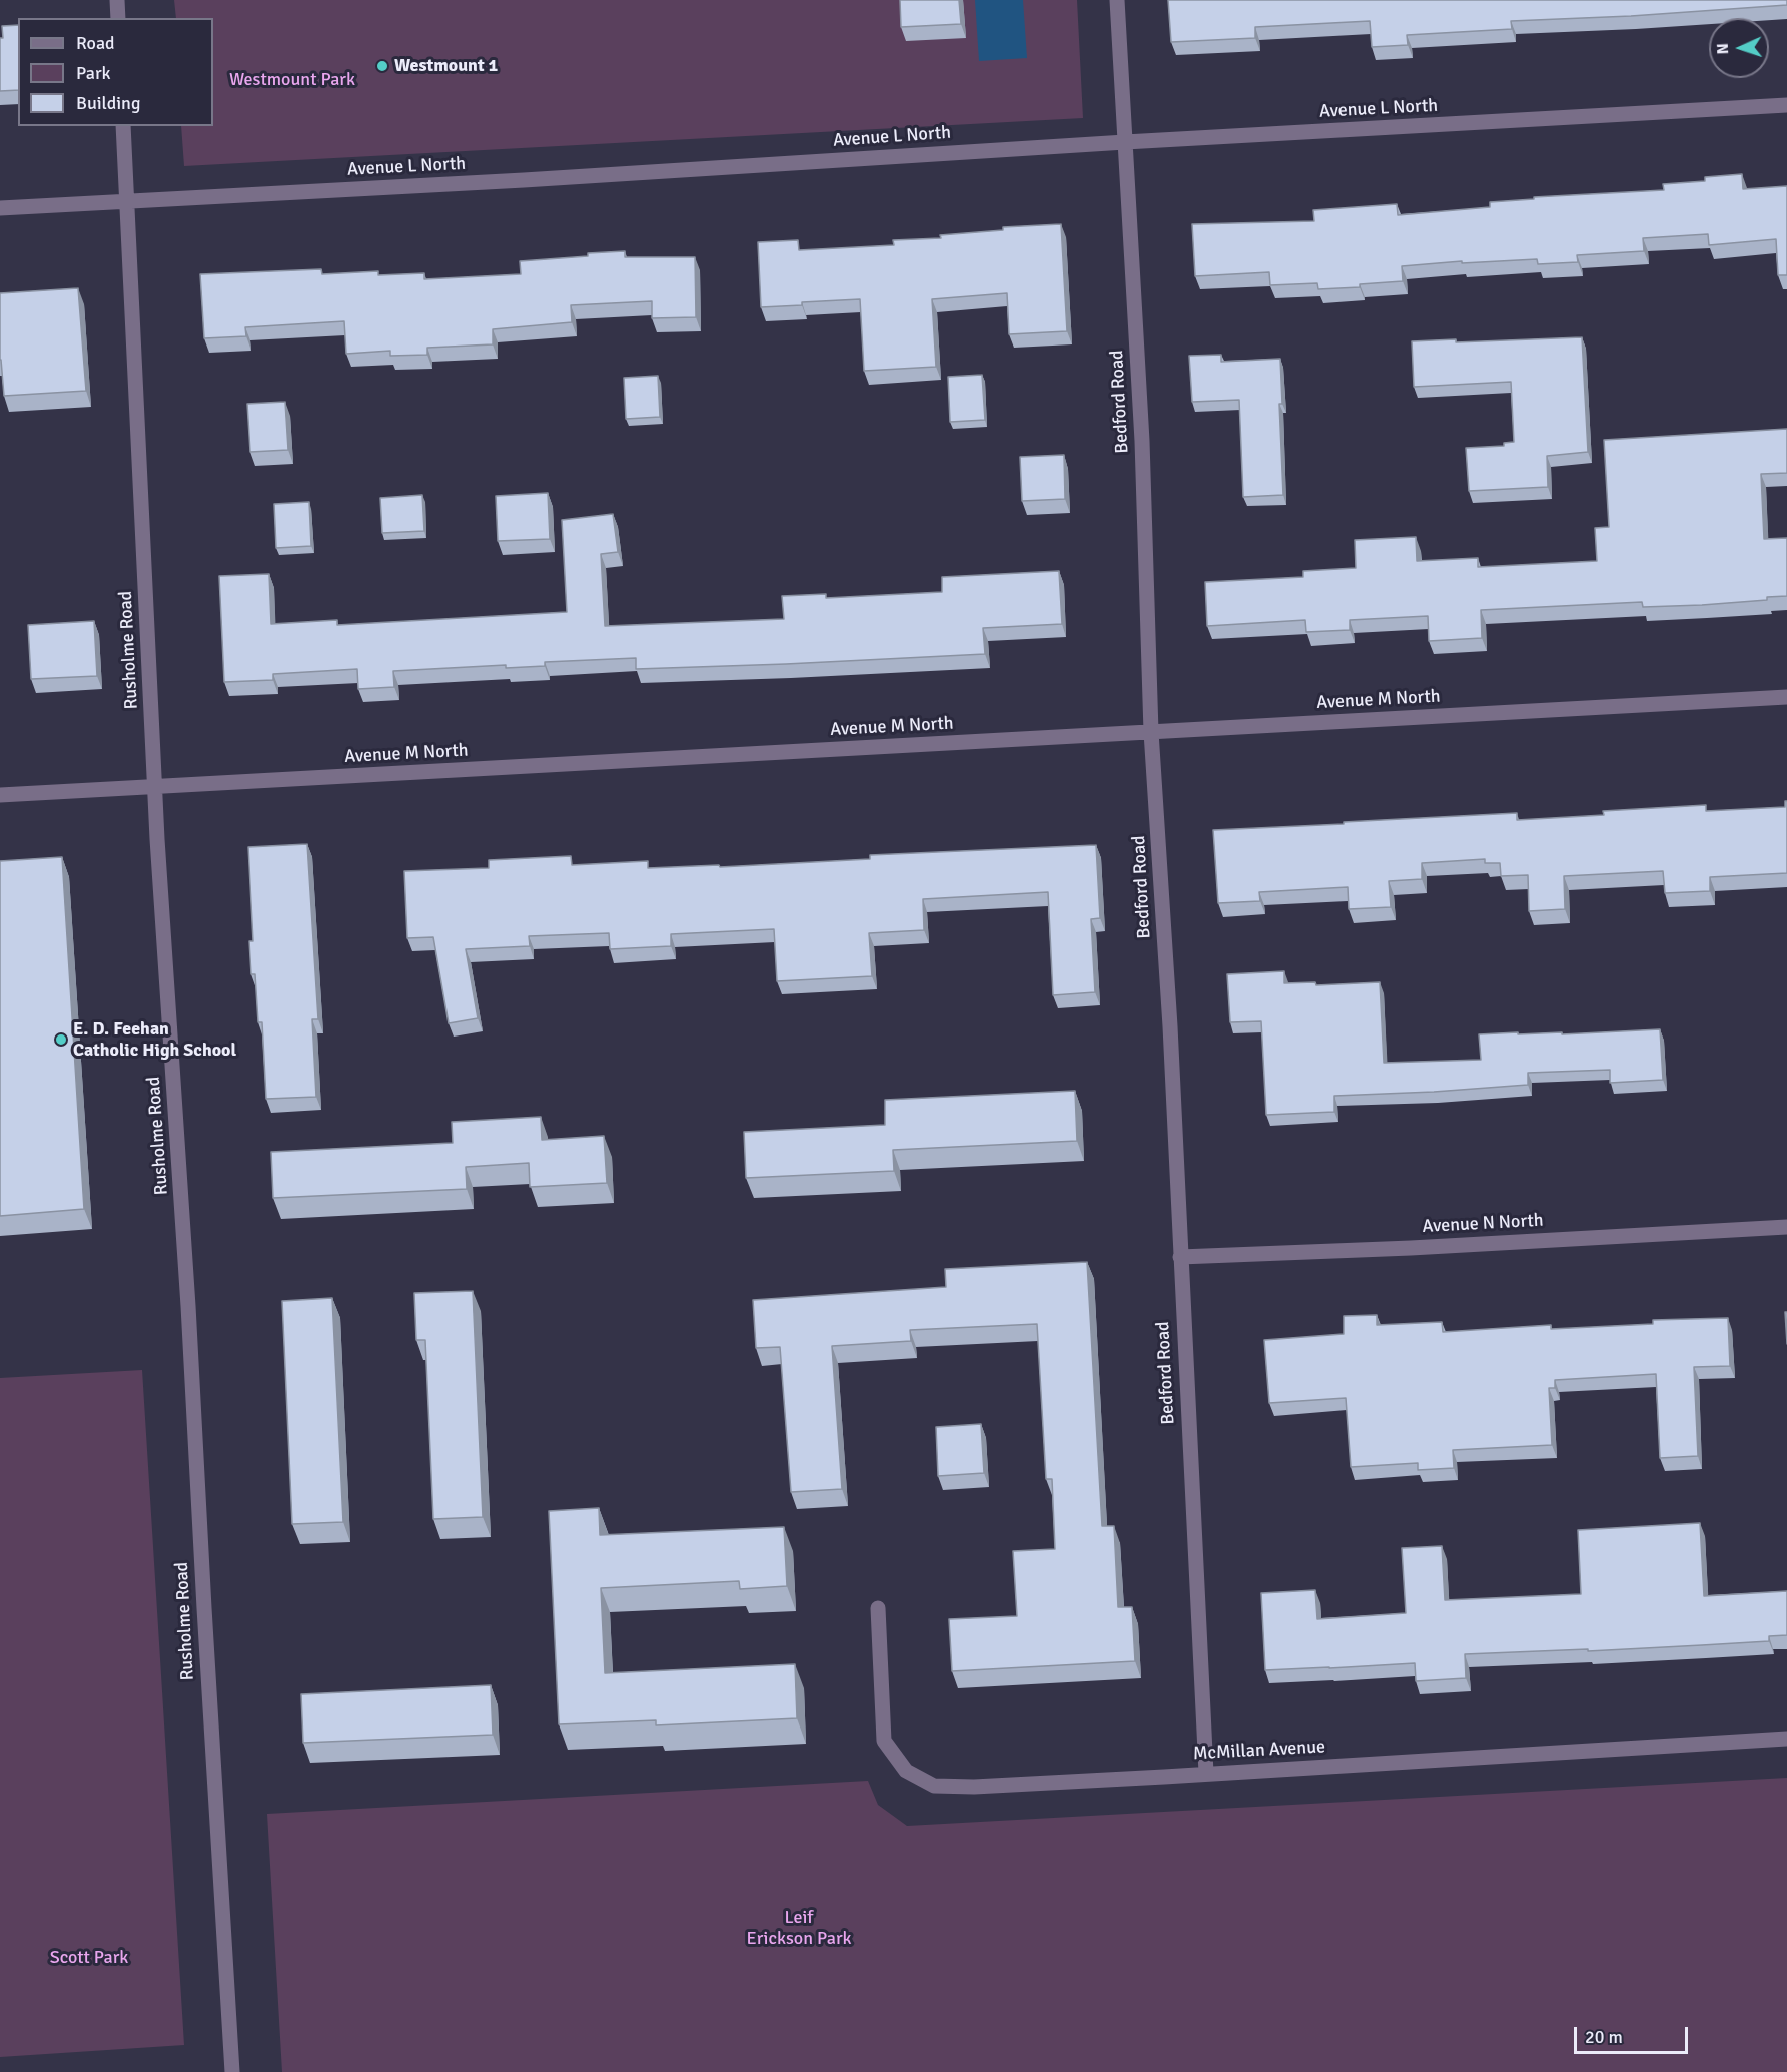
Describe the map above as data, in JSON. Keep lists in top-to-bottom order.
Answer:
{
  "streets": {
    "street": [
      "Avenue L North",
      "Bedford Road",
      "Rusholme Road",
      "Avenue M North",
      "Avenue N North",
      "McMillan Avenue"
    ]
  },
  "crossings": [
    ["Avenue L North", "Bedford Road"],
    ["Avenue L North", "Rusholme Road"],
    ["Bedford Road", "Avenue M North"],
    ["Bedford Road", "Avenue N North"],
    ["Bedford Road", "McMillan Avenue"],
    ["Rusholme Road", "Avenue M North"]
  ],
  "parks": ["Westmount Park", "Leif Erickson Park", "Scott Park"],
  "places": ["Westmount 1", "E. D. Feehan Catholic High School"],
  "legend": ["Road", "Park", "Building"],
  "scale_bar": "20 m",
  "north": "left"
}
